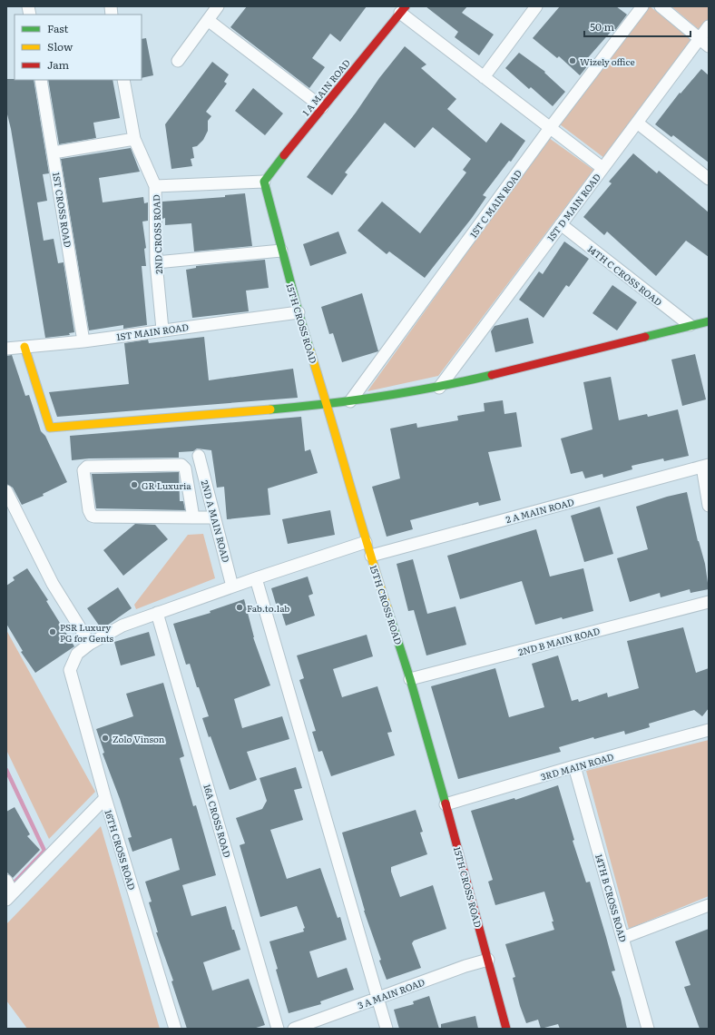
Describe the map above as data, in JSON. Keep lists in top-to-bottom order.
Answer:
{
  "streets": {
    "street": [
      "1 A MAIN ROAD",
      "1ST C MAIN ROAD",
      "1ST D MAIN ROAD",
      "1ST CROSS ROAD",
      "2ND CROSS ROAD",
      "14TH C CROSS ROAD",
      "15TH CROSS ROAD",
      "1ST MAIN ROAD",
      "2 A MAIN ROAD",
      "2ND A MAIN ROAD",
      "2ND B MAIN ROAD",
      "3RD MAIN ROAD",
      "16A CROSS ROAD",
      "16TH CROSS ROAD",
      "14TH B CROSS ROAD",
      "3 A MAIN ROAD"
    ]
  },
  "crossings": [
    ["1 A MAIN ROAD", "15TH CROSS ROAD"],
    ["1ST D MAIN ROAD", "14TH C CROSS ROAD"],
    ["1ST CROSS ROAD", "1ST MAIN ROAD"],
    ["2ND CROSS ROAD", "1ST MAIN ROAD"],
    ["15TH CROSS ROAD", "1ST MAIN ROAD"],
    ["15TH CROSS ROAD", "2 A MAIN ROAD"],
    ["15TH CROSS ROAD", "2ND B MAIN ROAD"],
    ["15TH CROSS ROAD", "3RD MAIN ROAD"],
    ["15TH CROSS ROAD", "3 A MAIN ROAD"],
    ["3RD MAIN ROAD", "14TH B CROSS ROAD"]
  ],
  "places": [
    "Wizely office",
    "GR Luxuria",
    "Fab.to.lab",
    "PSR Luxury PG for Gents",
    "Zolo Vinson"
  ],
  "legend": ["Fast", "Slow", "Jam"],
  "scale_bar": "50 m"
}
